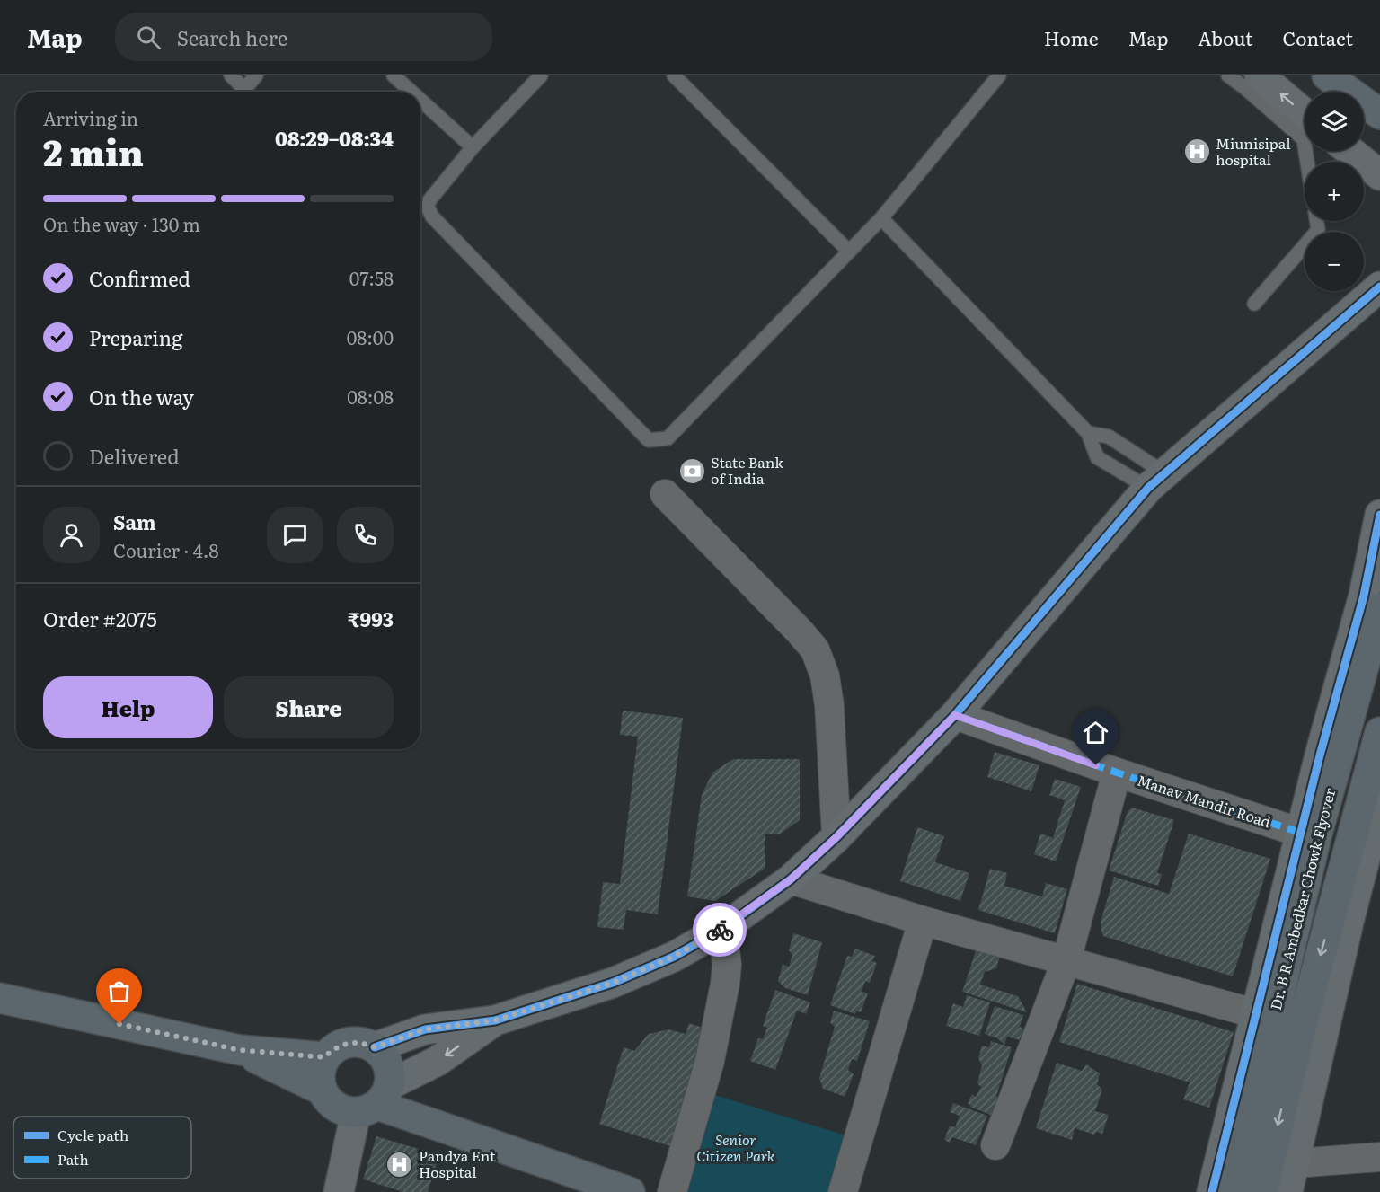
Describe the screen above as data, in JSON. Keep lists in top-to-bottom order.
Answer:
{
  "streets": {
    "main road": ["Dr. B R Ambedkar Chowk Flyover"],
    "street": ["Manav Mandir Road"]
  },
  "parks": ["Senior Citizen Park"],
  "places": {
    "hospital": ["Miunisipal hospital", "Pandya Ent Hospital"],
    "bank": ["State Bank of India"]
  },
  "legend": ["Cycle path", "Path"],
  "page": {
    "header": "Map",
    "search": "Search here",
    "nav": [
      "Home",
      "Map",
      "About",
      "Contact"
    ],
    "map_buttons": ["+", "−"],
    "heading": ["2 min", "Arriving in", "08:29–08:34"],
    "panel": [
      "Sam",
      "Courier · 4.8",
      "Order #2075",
      "₹993"
    ],
    "bar": "On the way · 130 m",
    "list": [
      ["Confirmed", "07:58"],
      ["Preparing", "08:00"],
      ["On the way", "08:08"],
      "Delivered"
    ],
    "buttons": ["Help", "Share"]
  }
}
